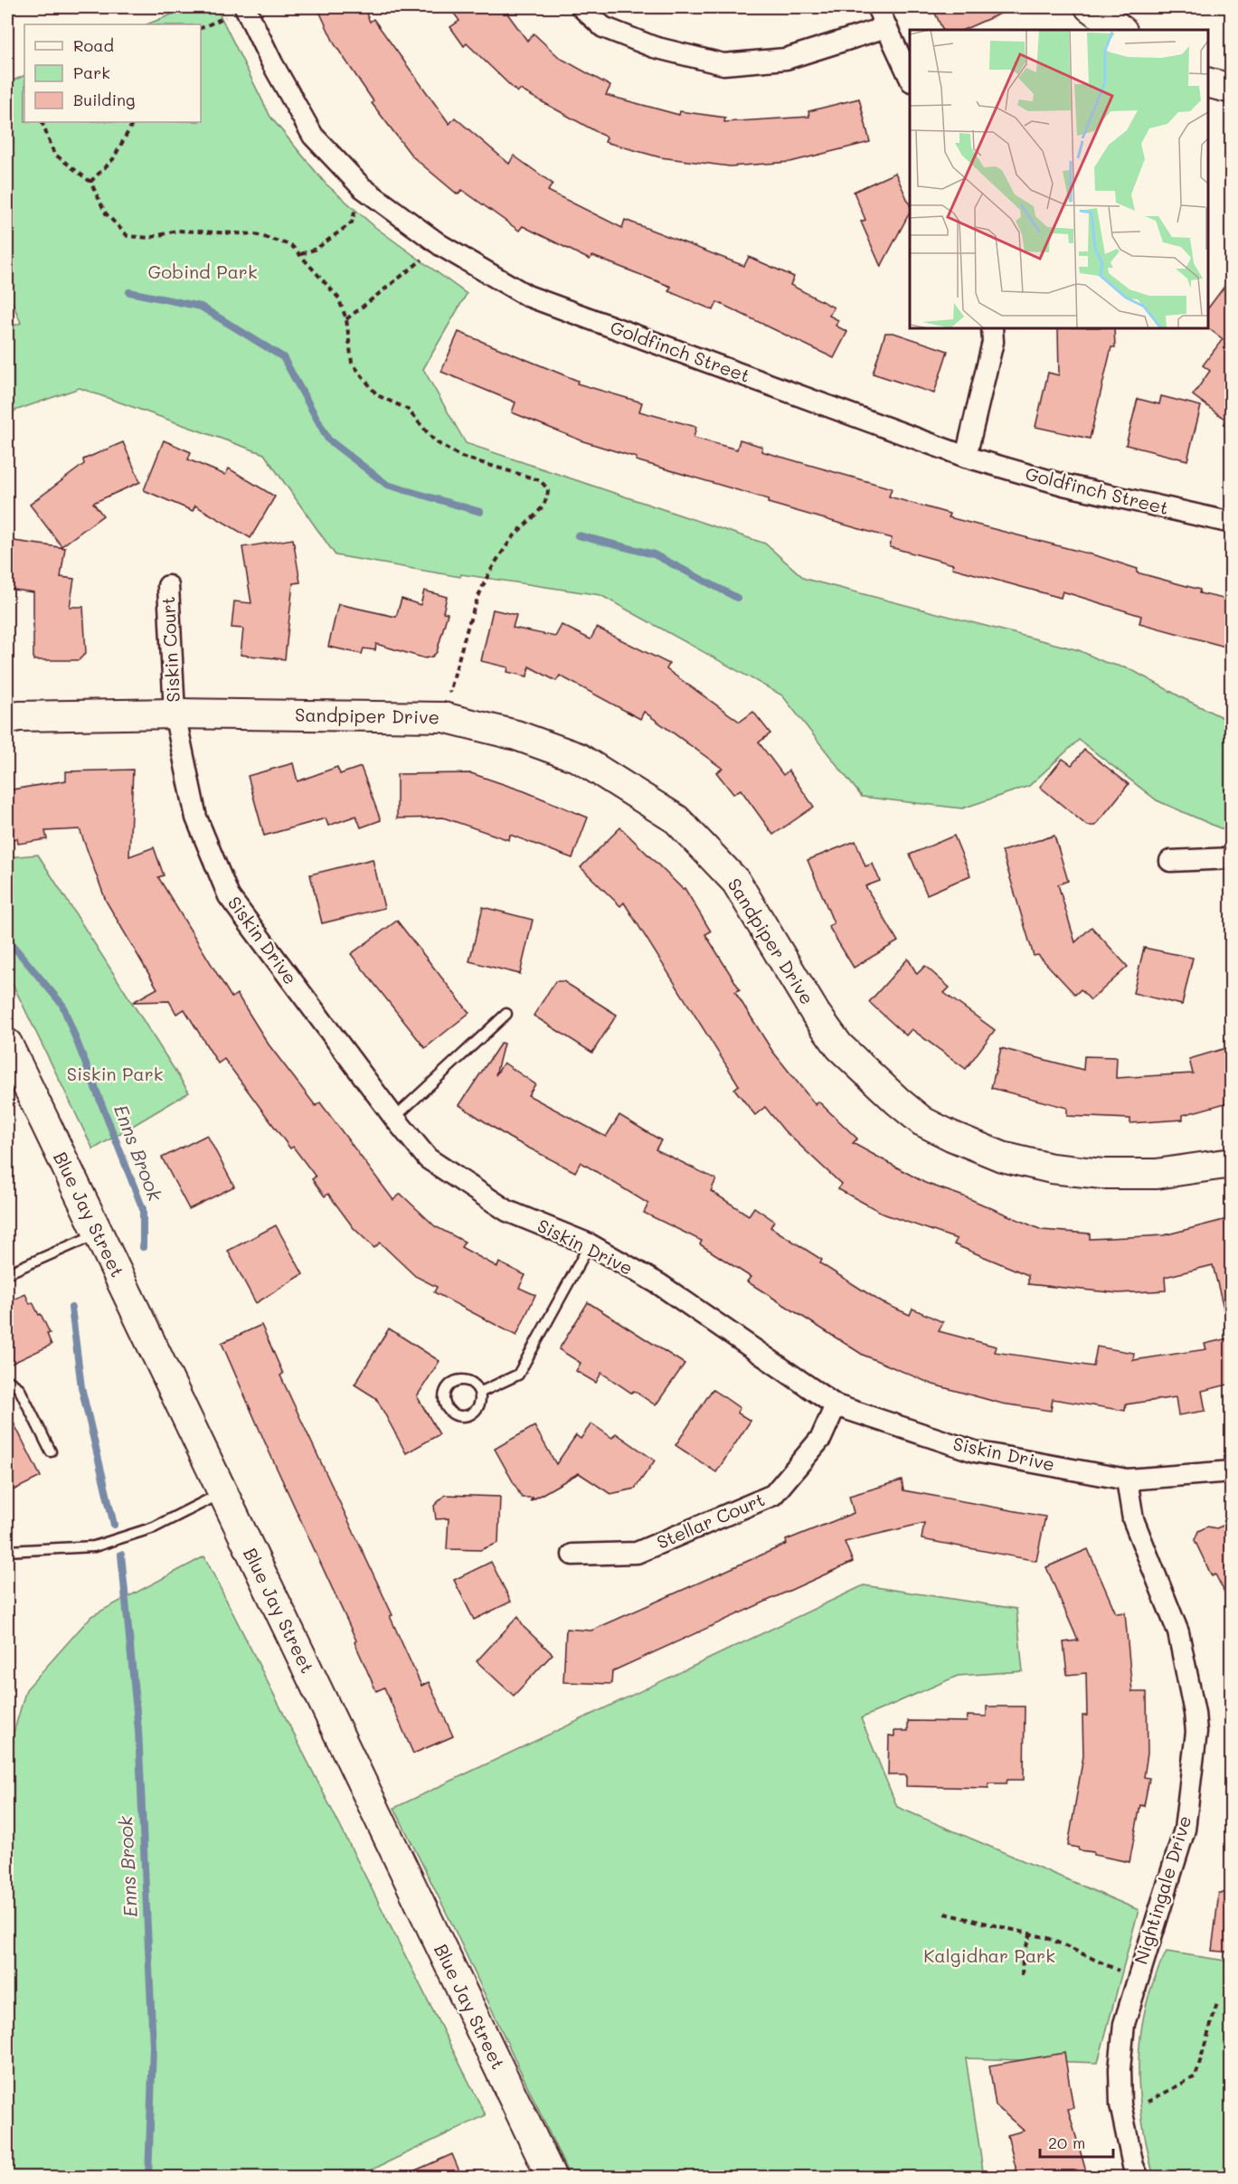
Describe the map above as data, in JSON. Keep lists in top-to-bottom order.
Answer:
{
  "streets": {
    "street": [
      "Goldfinch Street",
      "Siskin Court",
      "Sandpiper Drive",
      "Siskin Drive",
      "Blue Jay Street",
      "Stellar Court",
      "Nightingale Drive"
    ]
  },
  "crossings": [
    ["Siskin Court", "Sandpiper Drive"],
    ["Siskin Court", "Siskin Drive"],
    ["Sandpiper Drive", "Siskin Drive"],
    ["Siskin Drive", "Stellar Court"],
    ["Siskin Drive", "Nightingale Drive"]
  ],
  "water": ["Enns Brook"],
  "parks": ["Gobind Park", "Siskin Park", "Kalgidhar Park"],
  "legend": ["Road", "Park", "Building"],
  "scale_bar": "20 m"
}
